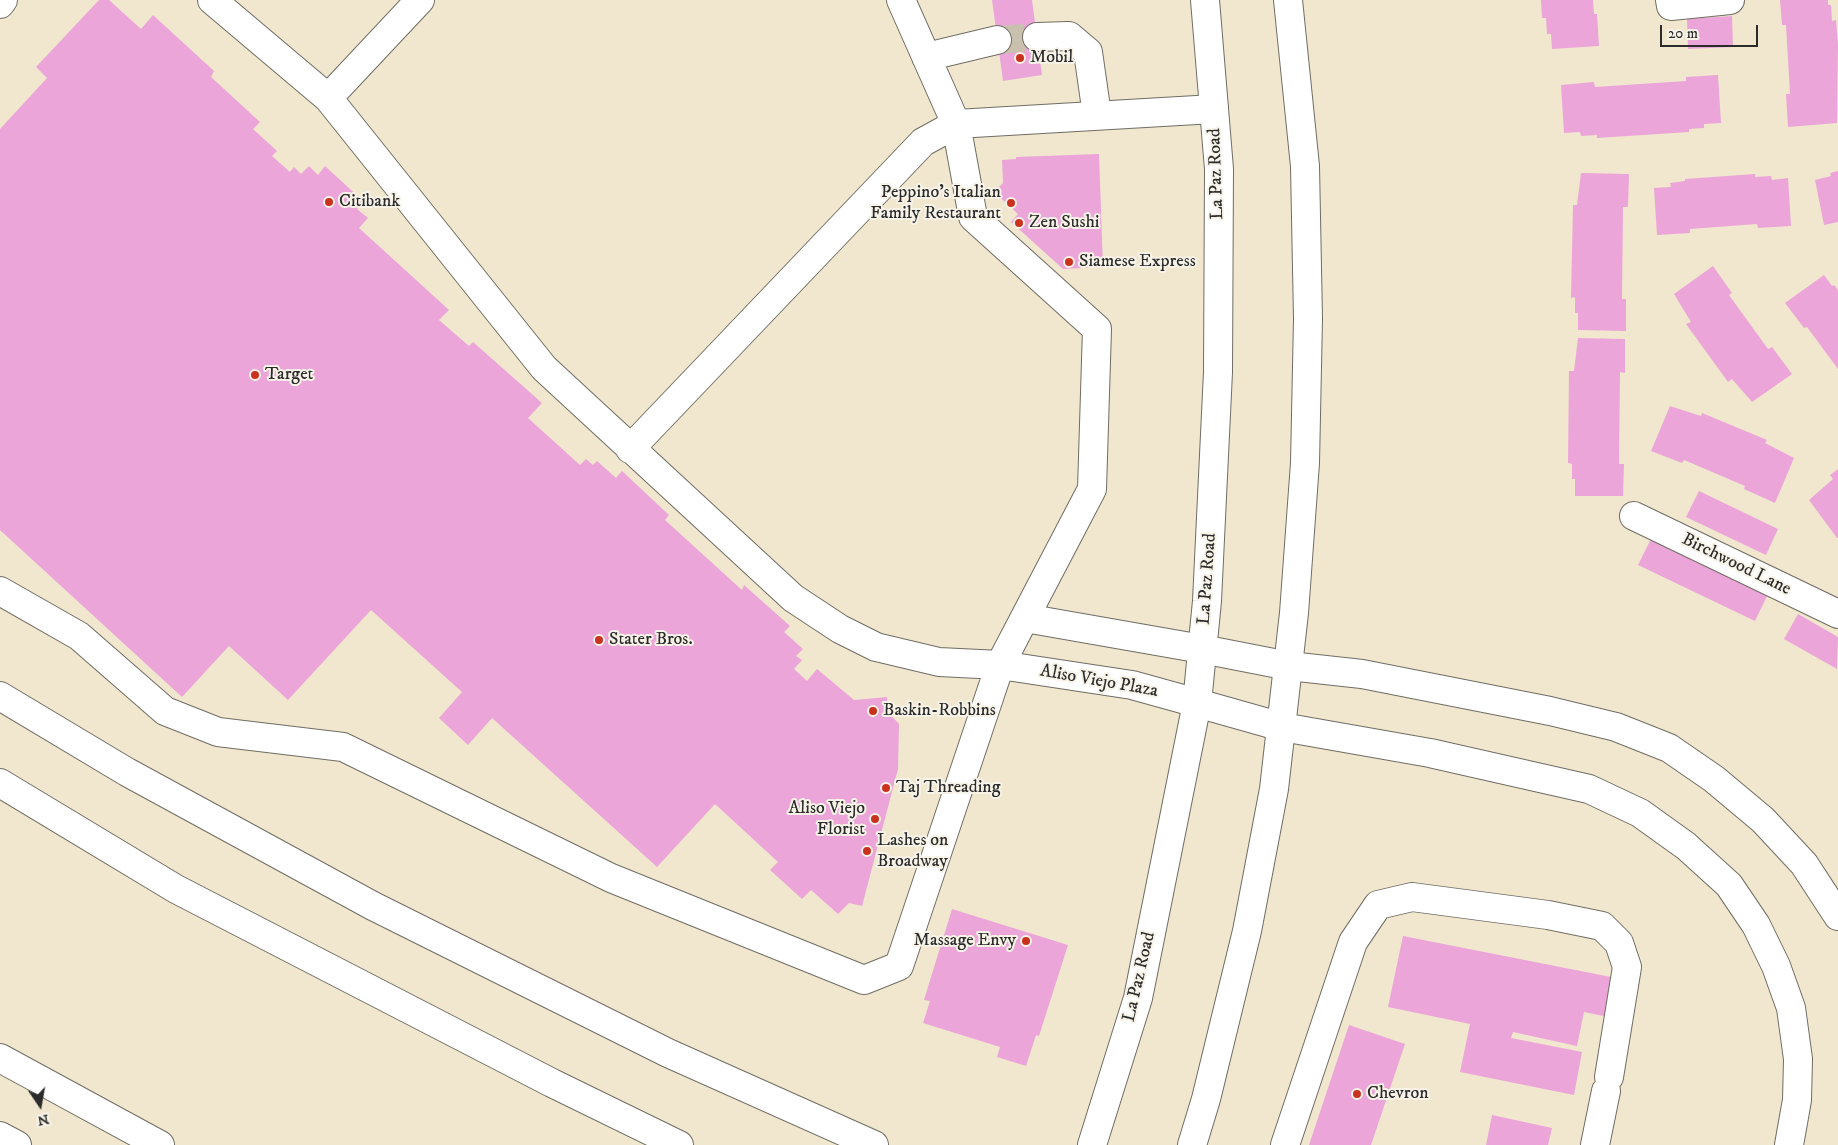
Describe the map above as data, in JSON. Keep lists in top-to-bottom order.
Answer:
{
  "streets": {
    "main road": ["La Paz Road", "Birchwood Lane", "Aliso Viejo Plaza"]
  },
  "crossings": [
    ["La Paz Road", "Aliso Viejo Plaza"]
  ],
  "places": [
    "Mobil",
    "Citibank",
    "Peppino's Italian Family Restaurant",
    "Zen Sushi",
    "Siamese Express",
    "Target",
    "Stater Bros.",
    "Baskin-Robbins",
    "Taj Threading",
    "Aliso Viejo Florist",
    "Lashes on Broadway",
    "Massage Envy",
    "Chevron"
  ],
  "scale_bar": "20 m",
  "north": "bottom"
}
